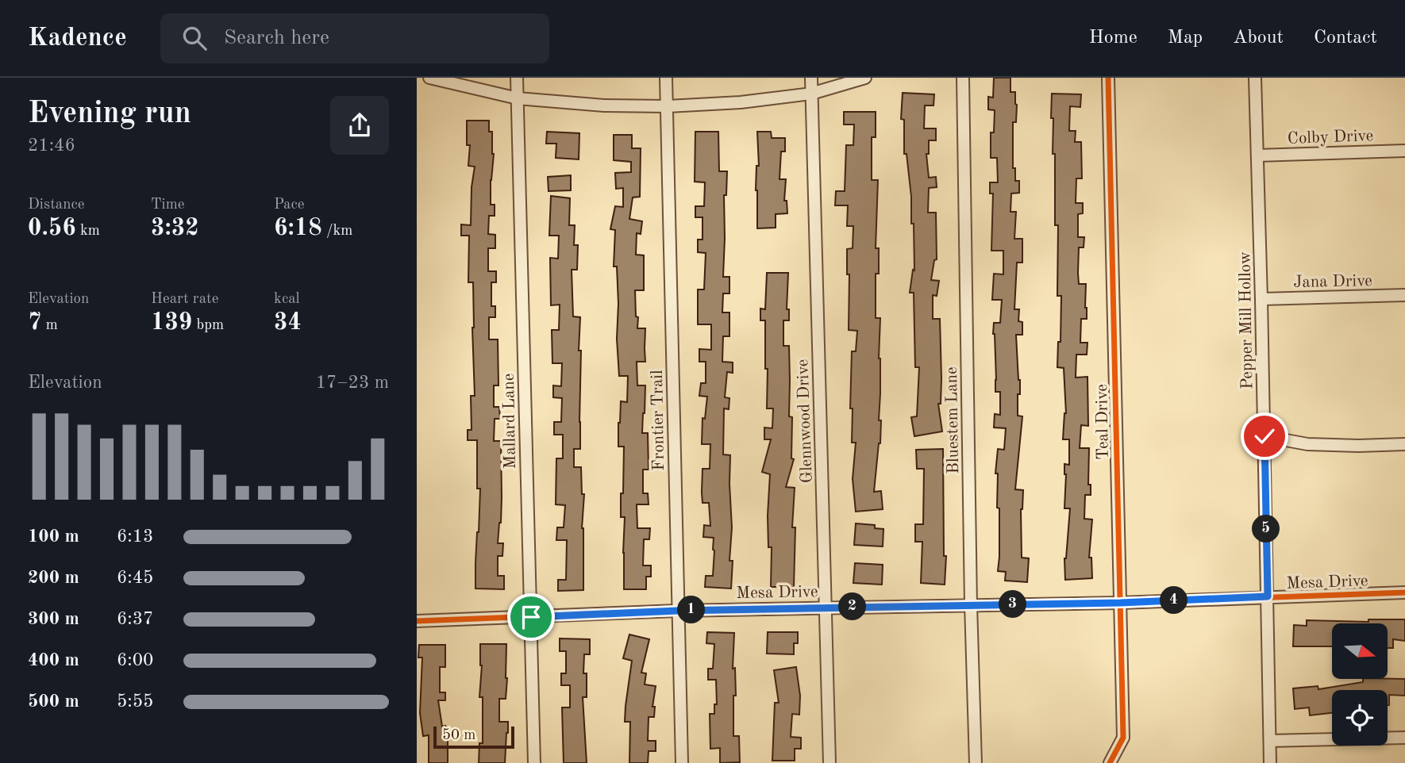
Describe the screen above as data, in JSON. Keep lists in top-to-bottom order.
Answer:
{
  "streets": {
    "street": [
      "Colby Drive",
      "Jana Drive",
      "Pepper Mill Hollow",
      "Frontier Trail",
      "Bluestem Lane",
      "Mallard Lane",
      "Glennwood Drive",
      "Teal Drive",
      "Mesa Drive"
    ]
  },
  "crossings": [
    ["Colby Drive", "Pepper Mill Hollow"],
    ["Jana Drive", "Pepper Mill Hollow"],
    ["Pepper Mill Hollow", "Mesa Drive"],
    ["Frontier Trail", "Mesa Drive"],
    ["Bluestem Lane", "Mesa Drive"],
    ["Mallard Lane", "Mesa Drive"],
    ["Glennwood Drive", "Mesa Drive"],
    ["Teal Drive", "Mesa Drive"]
  ],
  "scale_bar": "50 m",
  "north": "right",
  "page": {
    "header": "Kadence",
    "search": "Search here",
    "nav": [
      "Home",
      "Map",
      "About",
      "Contact"
    ],
    "heading": ["Evening run", "21:46"],
    "stats": [
      ["Distance", "0.56 km"],
      ["Time", "3:32"],
      ["Pace", "6:18 /km"],
      ["Elevation", "7 m"],
      ["Heart rate", "139 bpm"],
      ["kcal", "34"]
    ],
    "chart": ["Elevation", "17–23 m"],
    "pins": [
      "5",
      "4",
      "3",
      "2",
      "1"
    ],
    "list": [
      {
        "name": "100 m",
        "note": "6:13"
      },
      {
        "name": "200 m",
        "note": "6:45"
      },
      {
        "name": "300 m",
        "note": "6:37"
      },
      {
        "name": "400 m",
        "note": "6:00"
      },
      {
        "name": "500 m",
        "note": "5:55"
      }
    ],
    "scale": "50 m"
  }
}
